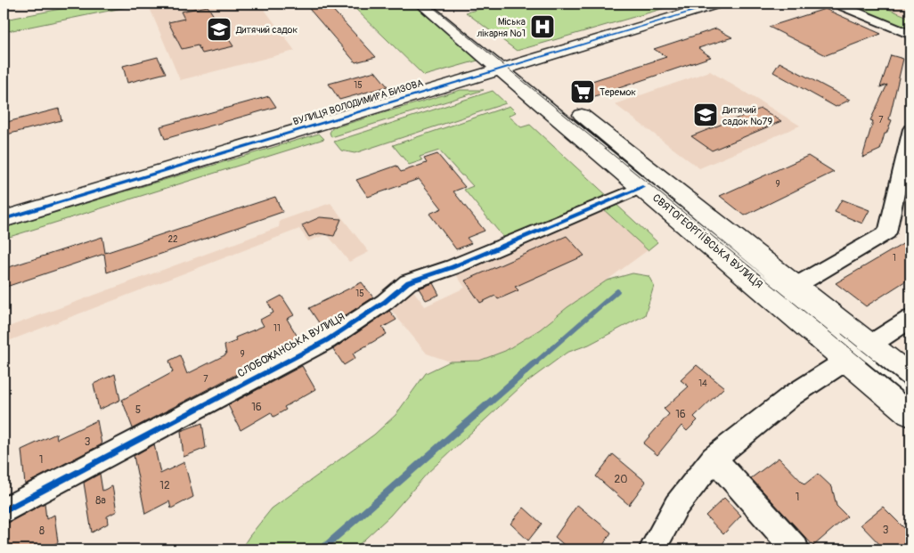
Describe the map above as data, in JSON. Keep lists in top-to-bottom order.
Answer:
{
  "streets": {
    "main road": ["ВУЛИЦЯ ВОЛОДИМИРА БИЗОВА", "СВЯТОГЕОРГІЇВСЬКА ВУЛИЦЯ"],
    "street": ["СЛОБОЖАНСЬКА ВУЛИЦЯ"]
  },
  "crossings": [
    ["ВУЛИЦЯ ВОЛОДИМИРА БИЗОВА", "СВЯТОГЕОРГІЇВСЬКА ВУЛИЦЯ"],
    ["СВЯТОГЕОРГІЇВСЬКА ВУЛИЦЯ", "СЛОБОЖАНСЬКА ВУЛИЦЯ"]
  ],
  "places": {
    "hospital": ["Міська лікарня №1"],
    "school or university": ["Дитячий садок", "Дитячий садок №79"],
    "supermarket": ["Теремок"]
  },
  "house_numbers": [
    "15",
    "7",
    "9",
    "22",
    "1",
    "15",
    "11",
    "9",
    "7",
    "14",
    "16",
    "5",
    "16",
    "3",
    "1",
    "20",
    "12",
    "1",
    "8а",
    "3",
    "8"
  ]
}
